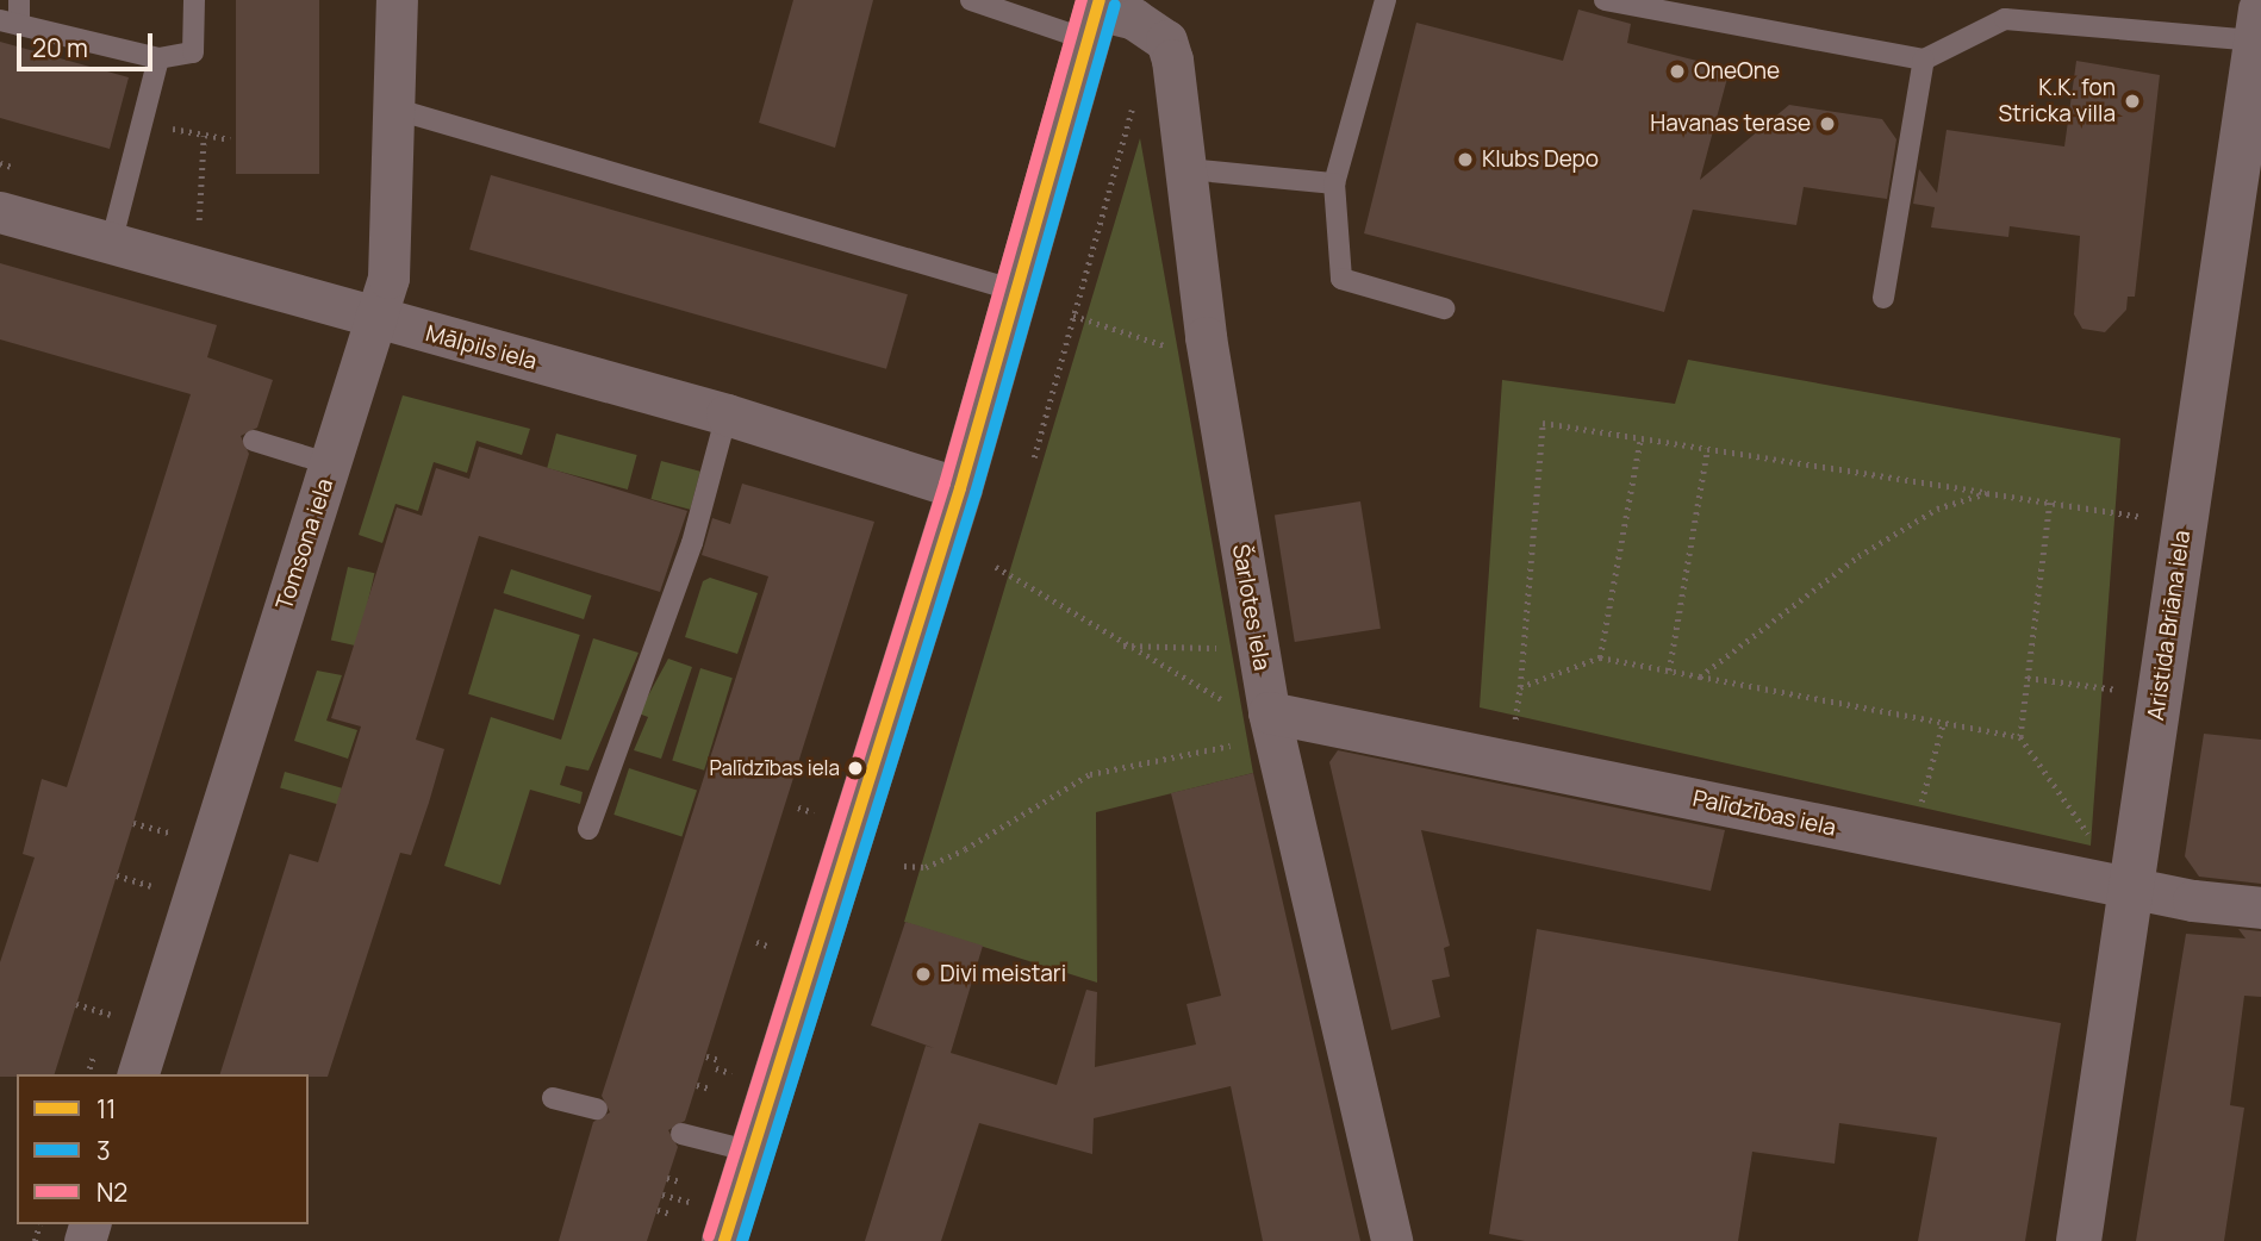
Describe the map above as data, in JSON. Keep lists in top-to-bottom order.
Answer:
{
  "streets": {
    "street": [
      "Mālpils iela",
      "Tomsona iela",
      "Šarlotes iela",
      "Aristida Briāna iela",
      "Palīdzības iela"
    ]
  },
  "crossings": [
    ["Mālpils iela", "Tomsona iela"],
    ["Šarlotes iela", "Palīdzības iela"],
    ["Aristida Briāna iela", "Palīdzības iela"]
  ],
  "places": [
    "OneOne",
    "K.K. fon Stricka villa",
    "Havanas terase",
    "Klubs Depo",
    "Palīdzības iela",
    "Divi meistari"
  ],
  "lines": ["transit line 11", "transit line N2", "transit line 3"],
  "legend": ["11", "3", "N2"],
  "scale_bar": "20 m"
}
